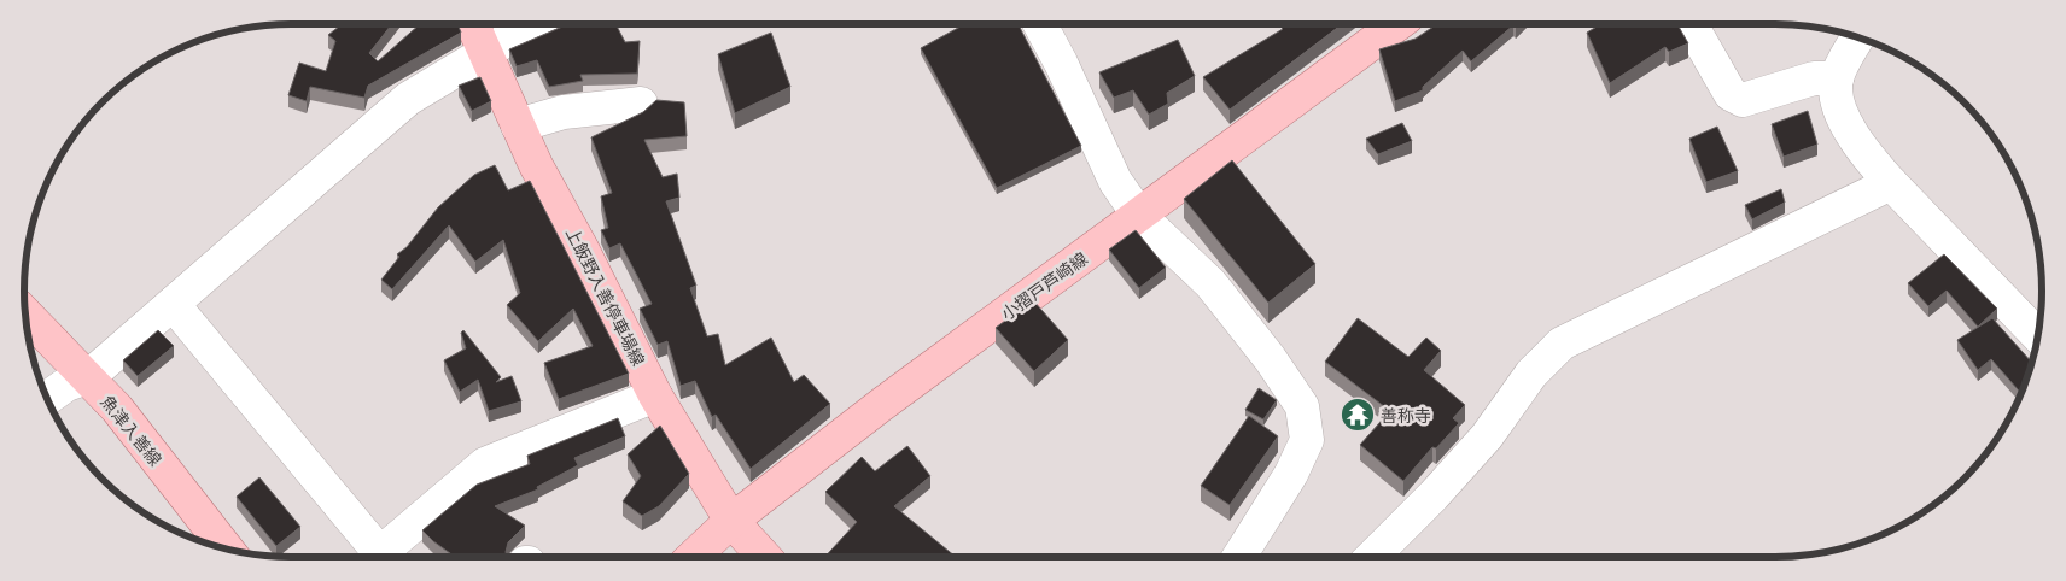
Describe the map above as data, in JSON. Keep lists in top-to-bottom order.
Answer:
{
  "streets": {
    "main road": ["小摺戸芦崎線", "上飯野入善停車場線", "魚津入善線"]
  },
  "crossings": [
    ["小摺戸芦崎線", "上飯野入善停車場線"]
  ],
  "places": {
    "temple": ["善称寺"]
  }
}
